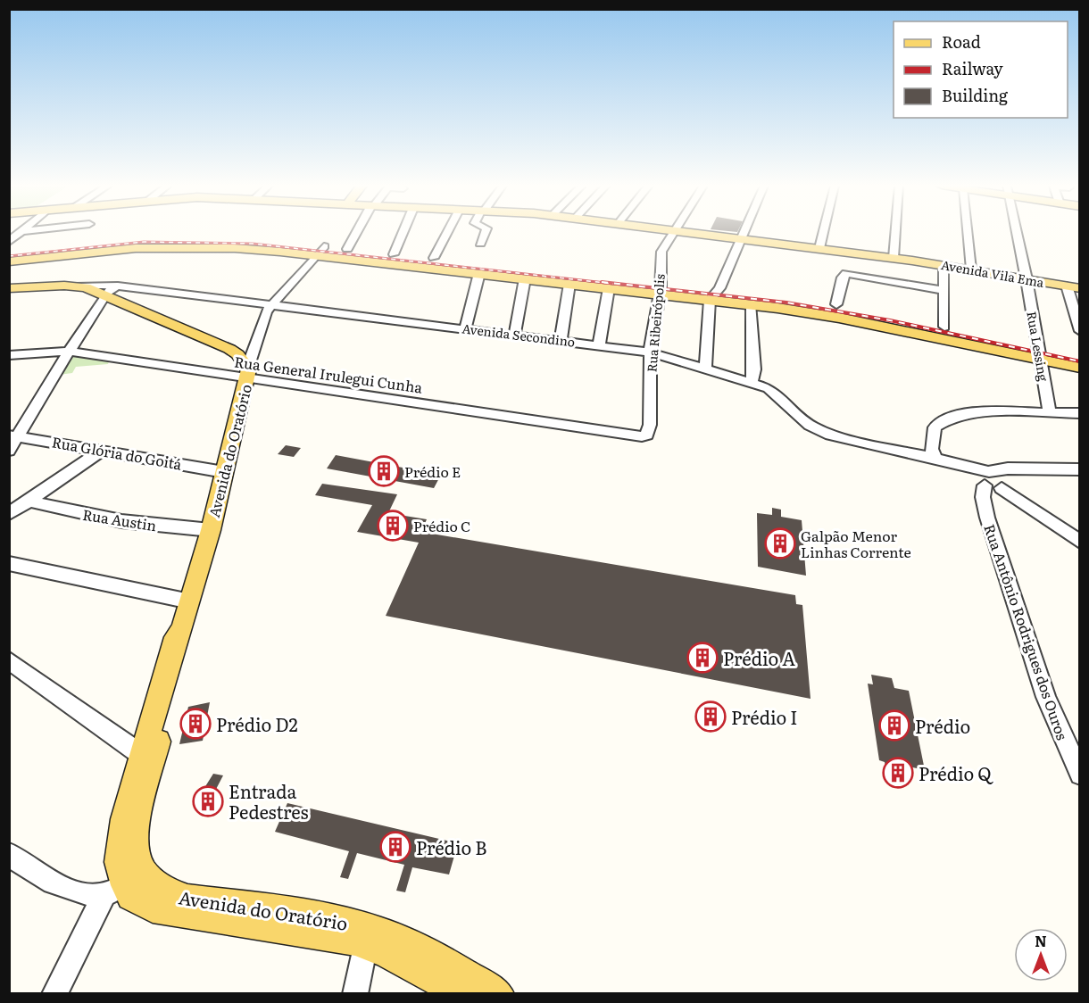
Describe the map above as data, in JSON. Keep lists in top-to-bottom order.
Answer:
{
  "streets": {
    "main road": ["Avenida Vila Ema", "Avenida do Oratório"],
    "street": [
      "Rua Ribeirópolis",
      "Avenida Secondino",
      "Rua Lessing",
      "Rua General Irulegui Cunha",
      "Rua Glória do Goitá",
      "Rua Austin",
      "Rua Antônio Rodrigues dos Ouros"
    ]
  },
  "crossings": [
    ["Avenida Vila Ema", "Rua Lessing"],
    ["Rua Ribeirópolis", "Avenida Secondino"],
    ["Rua Ribeirópolis", "Rua General Irulegui Cunha"],
    ["Avenida Secondino", "Avenida do Oratório"],
    ["Avenida Secondino", "Rua Antônio Rodrigues dos Ouros"],
    ["Rua General Irulegui Cunha", "Avenida do Oratório"],
    ["Avenida do Oratório", "Rua Glória do Goitá"],
    ["Avenida do Oratório", "Rua Austin"]
  ],
  "places": {
    "building": [
      "Prédio E",
      "Prédio C",
      "Galpão Menor Linhas Corrente",
      "Prédio A",
      "Prédio I",
      "Prédio D2",
      "Prédio",
      "Prédio Q",
      "Entrada Pedestres",
      "Prédio B"
    ]
  },
  "legend": ["Road", "Railway", "Building"],
  "north": "top"
}
